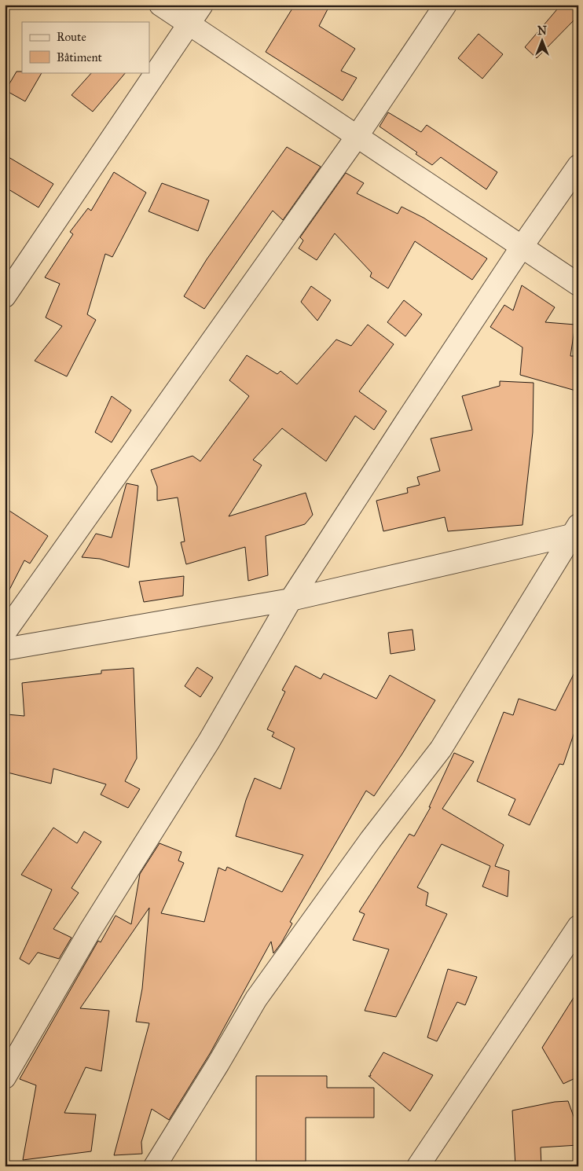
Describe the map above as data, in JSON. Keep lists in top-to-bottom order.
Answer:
{
  "legend": ["Route", "Bâtiment"],
  "north": "top"
}
